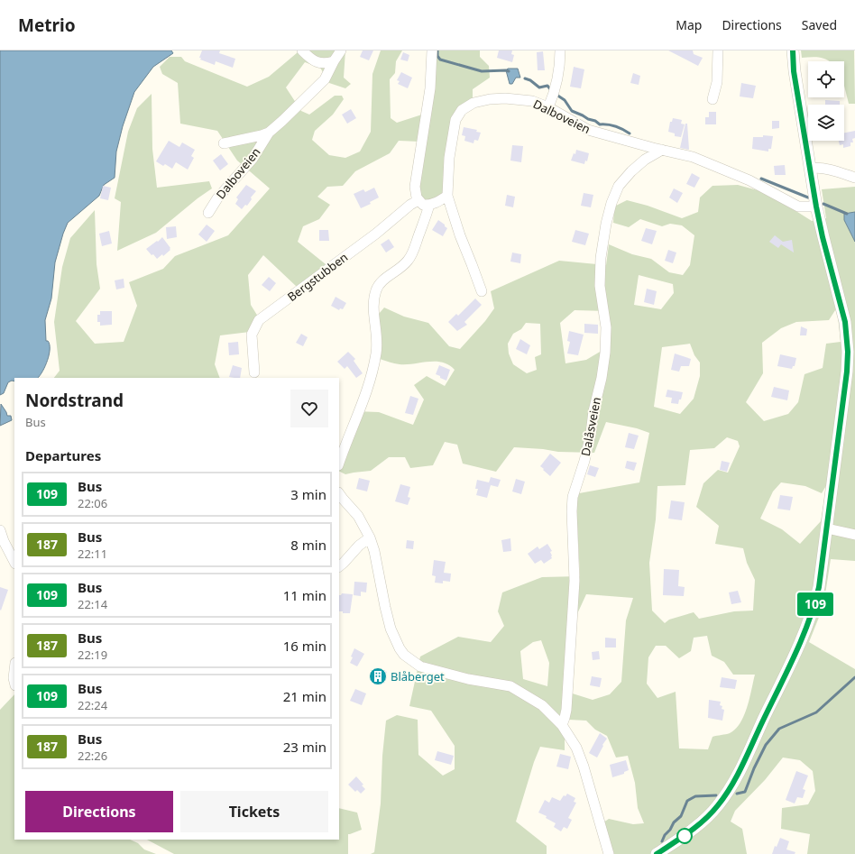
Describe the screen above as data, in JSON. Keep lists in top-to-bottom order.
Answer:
{
  "streets": {
    "street": ["Dalboveien", "Bergstubben", "Dalåsveien"]
  },
  "crossings": [
    ["Dalboveien", "Dalåsveien"]
  ],
  "places": {
    "building": ["Blåberget"]
  },
  "lines": ["bus line 109"],
  "page": {
    "header": "Metrio",
    "nav": ["Map", "Directions", "Saved"],
    "on_map": "109",
    "heading": [
      ["Nordstrand", "Bus"],
      "Departures"
    ],
    "list": [
      {
        "mark": "109",
        "name": "Bus",
        "note": "22:06",
        "value": "3 min"
      },
      {
        "mark": "187",
        "name": "Bus",
        "note": "22:11",
        "value": "8 min"
      },
      {
        "mark": "109",
        "name": "Bus",
        "note": "22:14",
        "value": "11 min"
      },
      {
        "mark": "187",
        "name": "Bus",
        "note": "22:19",
        "value": "16 min"
      },
      {
        "mark": "109",
        "name": "Bus",
        "note": "22:24",
        "value": "21 min"
      },
      {
        "mark": "187",
        "name": "Bus",
        "note": "22:26",
        "value": "23 min"
      }
    ],
    "buttons": ["Directions", "Tickets"]
  }
}
